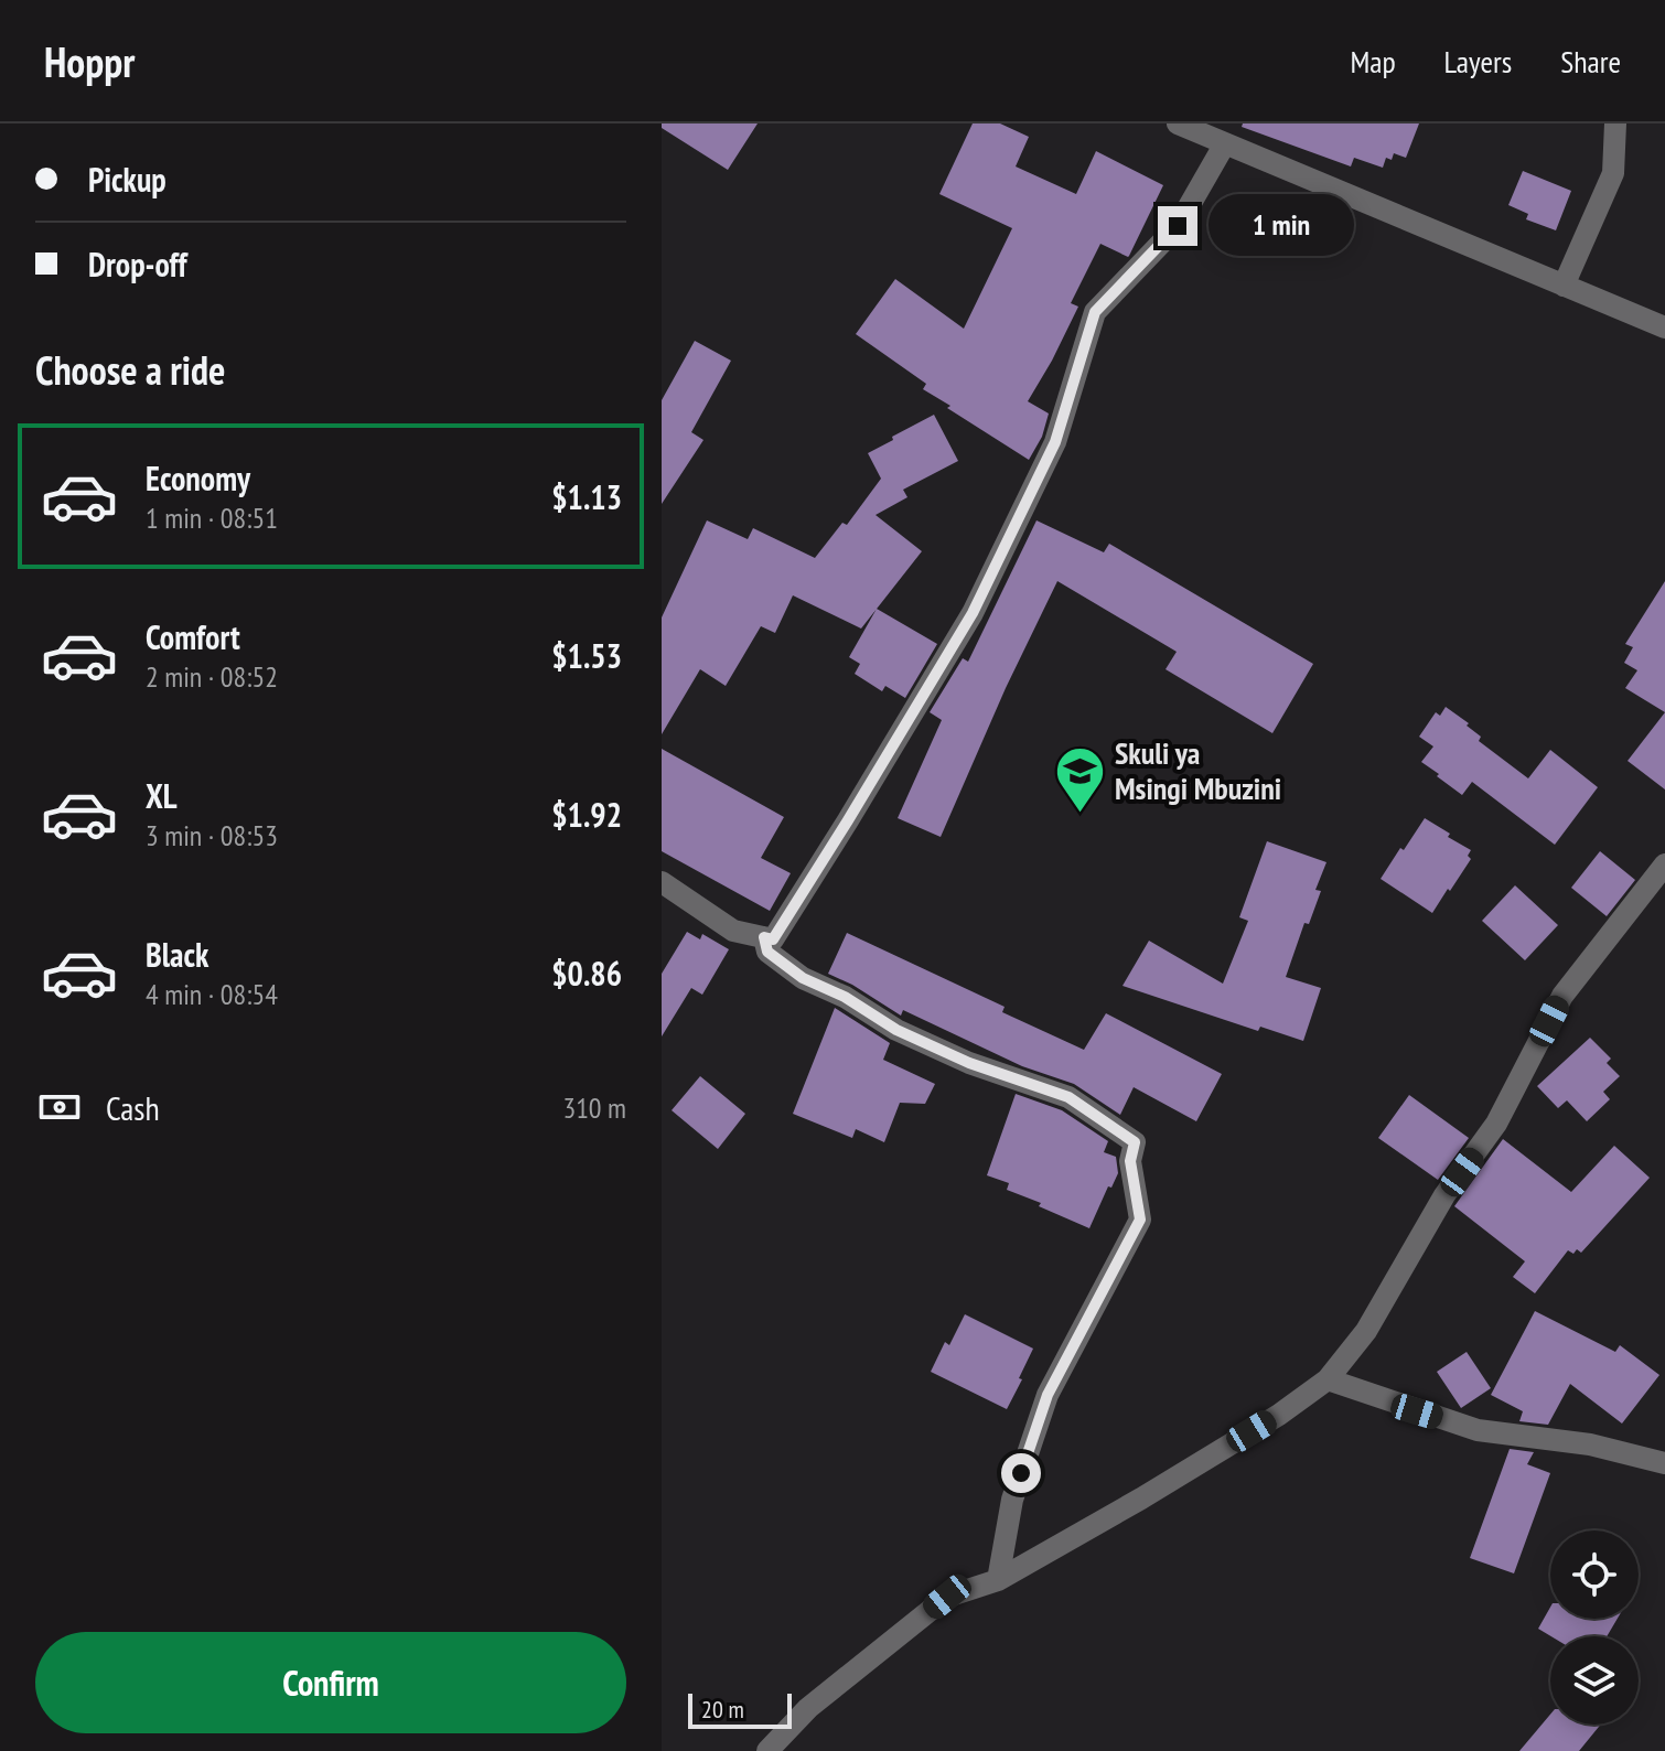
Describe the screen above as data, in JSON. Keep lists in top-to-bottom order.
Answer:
{
  "places": {
    "school or university": ["Skuli ya Msingi Mbuzini"]
  },
  "scale_bar": "20 m",
  "page": {
    "header": "Hoppr",
    "nav": ["Map", "Layers", "Share"],
    "banner": ["Pickup", "Drop-off"],
    "bubble": "1 min",
    "heading": "Choose a ride",
    "list": [
      {
        "name": "Economy",
        "note": "1 min · 08:51",
        "value": "$1.13"
      },
      {
        "name": "Comfort",
        "note": "2 min · 08:52",
        "value": "$1.53"
      },
      {
        "name": "XL",
        "note": "3 min · 08:53",
        "value": "$1.92"
      },
      {
        "name": "Black",
        "note": "4 min · 08:54",
        "value": "$0.86"
      }
    ],
    "pay": ["Cash", "310 m"],
    "buttons": "Confirm",
    "scale": "20 m"
  }
}
